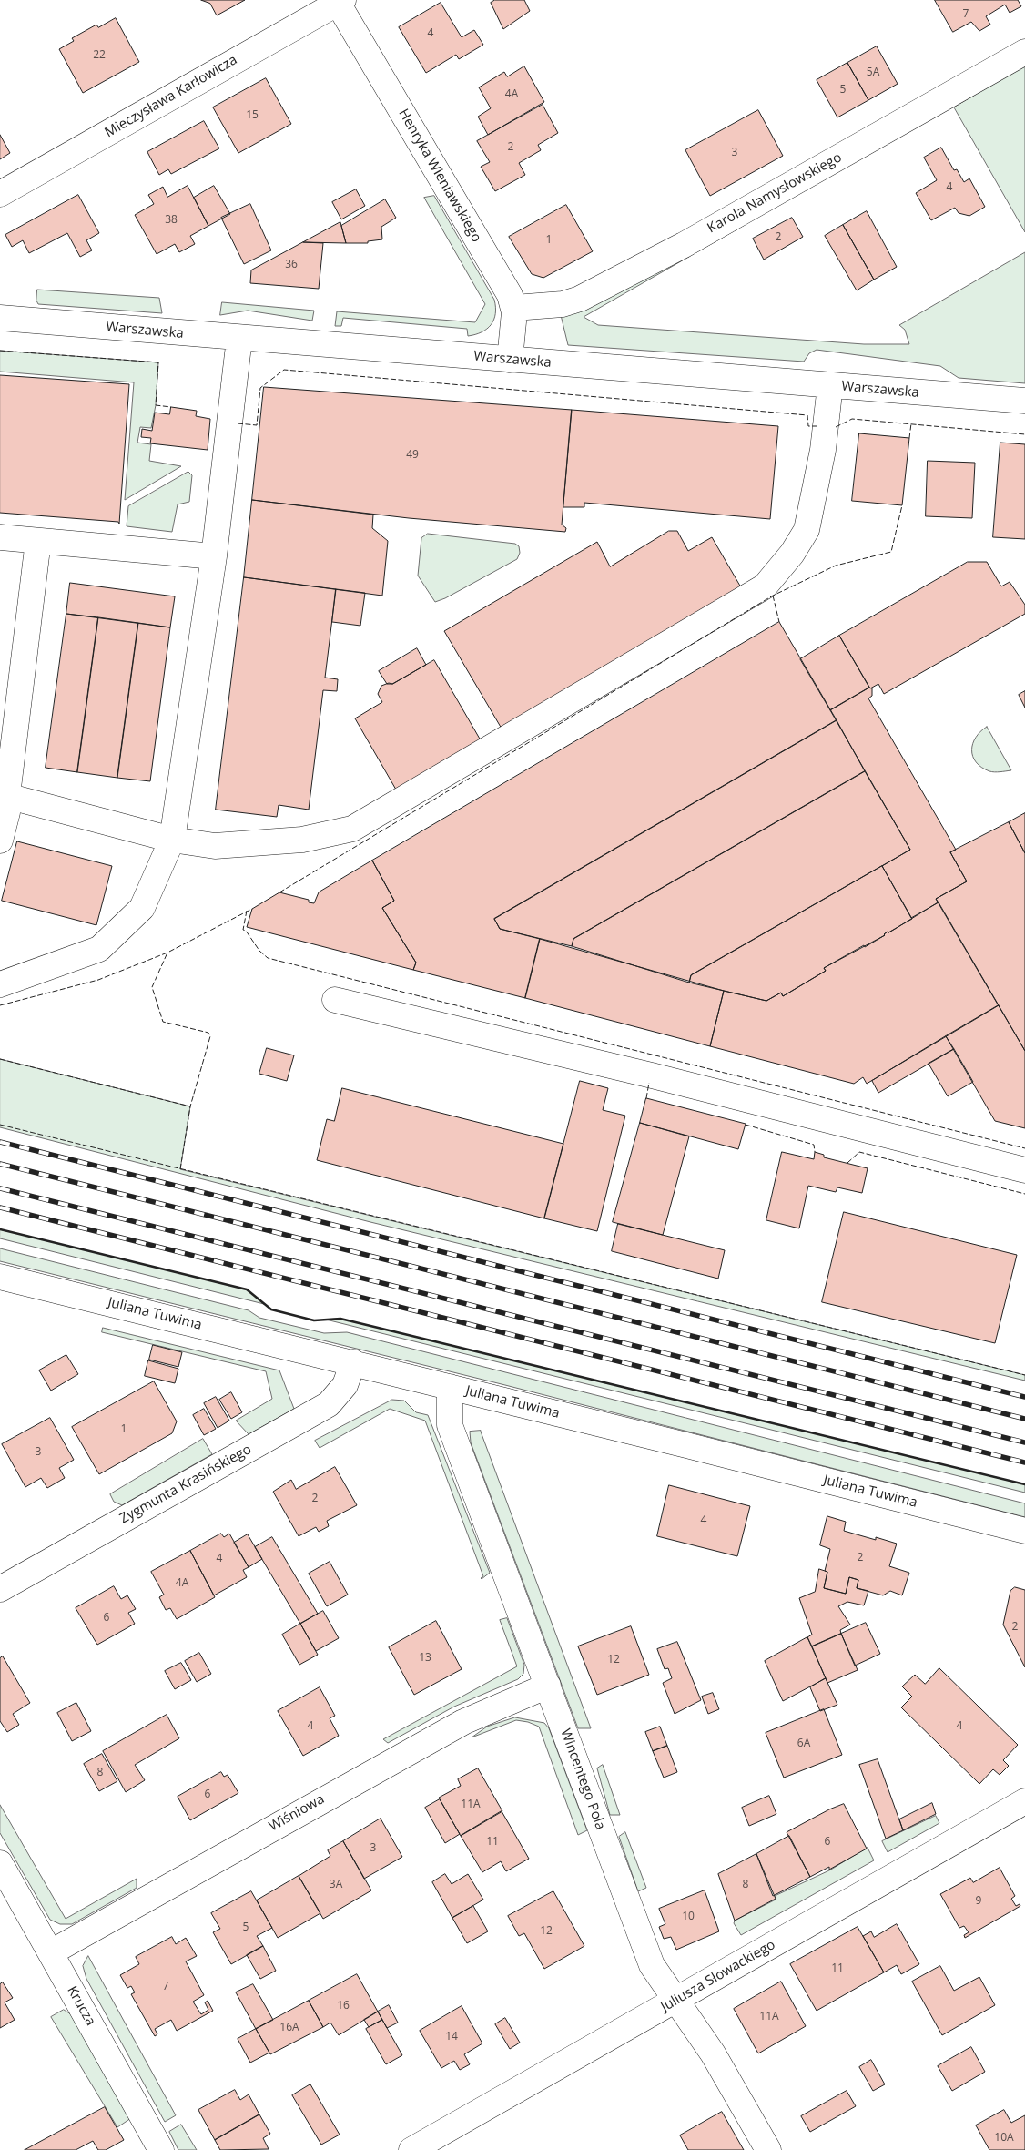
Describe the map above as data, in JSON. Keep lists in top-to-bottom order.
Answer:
{
  "streets": {
    "street": [
      "Mieczysława Karłowicza",
      "Henryka Wieniawskiego",
      "Karola Namysłowskiego",
      "Warszawska",
      "Juliana Tuwima",
      "Zygmunta Krasińskiego",
      "Wincentego Pola",
      "Wiśniowa",
      "Juliusza Słowackiego",
      "Krucza"
    ]
  },
  "crossings": [
    ["Mieczysława Karłowicza", "Henryka Wieniawskiego"],
    ["Henryka Wieniawskiego", "Karola Namysłowskiego"],
    ["Henryka Wieniawskiego", "Warszawska"],
    ["Juliana Tuwima", "Zygmunta Krasińskiego"],
    ["Juliana Tuwima", "Wincentego Pola"],
    ["Wincentego Pola", "Wiśniowa"],
    ["Wincentego Pola", "Juliusza Słowackiego"],
    ["Wiśniowa", "Krucza"]
  ],
  "house_numbers": [
    "7",
    "4",
    "22",
    "5A",
    "5",
    "4A",
    "15",
    "2",
    "3",
    "4",
    "38",
    "2",
    "1",
    "36",
    "49",
    "1",
    "3",
    "2",
    "4",
    "2",
    "4",
    "4A",
    "6",
    "2",
    "13",
    "12",
    "4",
    "4",
    "6A",
    "8",
    "6",
    "11A",
    "11",
    "6",
    "3",
    "3A",
    "8",
    "9",
    "10",
    "5",
    "12",
    "11",
    "7",
    "16",
    "11A",
    "16A",
    "14",
    "10A"
  ]
}
